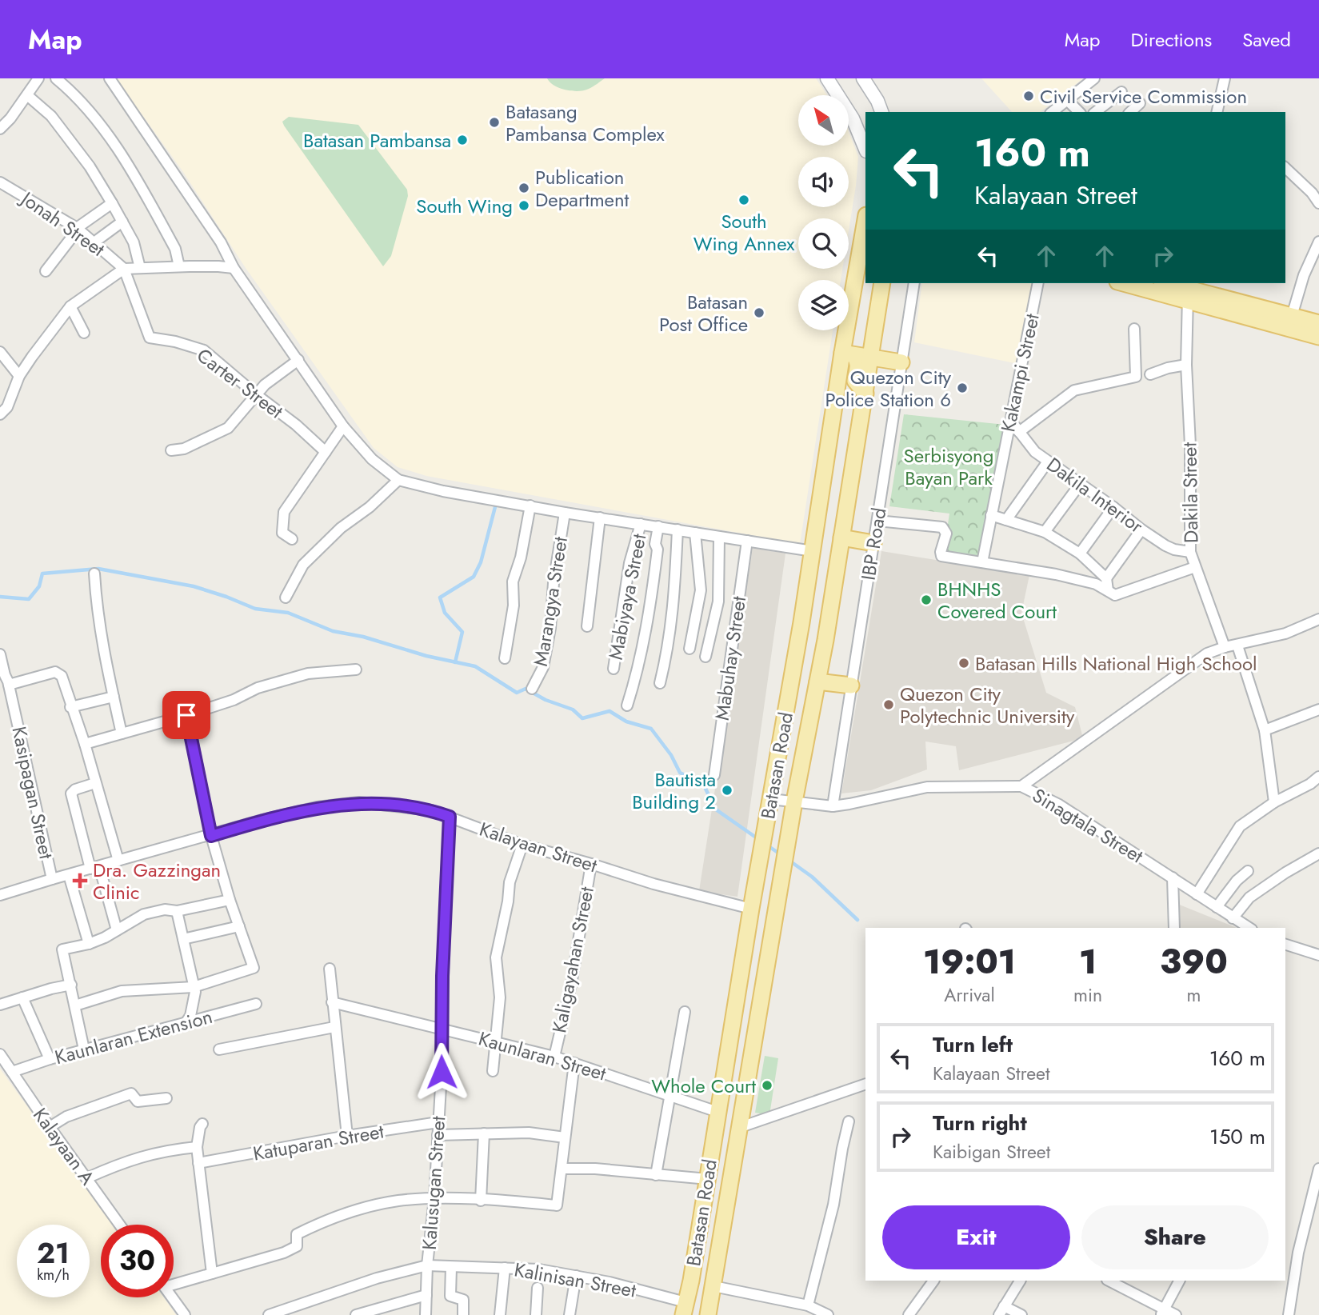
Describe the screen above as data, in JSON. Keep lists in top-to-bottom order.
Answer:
{
  "streets": {
    "main road": ["Batasan Road"],
    "street": [
      "Jonah Street",
      "Kakampi Street",
      "Carter Street",
      "Dakila Street",
      "Dakila Interior",
      "IBP Road",
      "Mabiyaya Street",
      "Marangya Street",
      "Mabuhay Street",
      "Kasipagan Street",
      "Sinagtala Street",
      "Kalayaan Street",
      "Kaligayahan Street",
      "Kaunlaran Extension",
      "Kaunlaran Street",
      "Katuparan Street",
      "Kalayaan A",
      "Kalusugan Street",
      "Kalinisan Street"
    ]
  },
  "crossings": [
    ["Jonah Street", "Carter Street"],
    ["Kakampi Street", "Dakila Interior"],
    ["Dakila Street", "Dakila Interior"],
    ["IBP Road", "Sinagtala Street"],
    ["Batasan Road", "Sinagtala Street"],
    ["Batasan Road", "Kalayaan Street"],
    ["Batasan Road", "Kaunlaran Street"],
    ["Batasan Road", "Kalinisan Street"],
    ["Kasipagan Street", "Kalayaan Street"],
    ["Kalayaan Street", "Kaligayahan Street"],
    ["Kalayaan Street", "Kalusugan Street"],
    ["Kaligayahan Street", "Kaunlaran Street"],
    ["Kaunlaran Extension", "Kalayaan A"],
    ["Kaunlaran Street", "Kalusugan Street"],
    ["Katuparan Street", "Kalusugan Street"],
    ["Kalusugan Street", "Kalinisan Street"]
  ],
  "parks": ["Serbisyong Bayan Park"],
  "places": {
    "other": [
      "Civil Service Commission",
      "Batasang Pambansa Complex",
      "Batasan Pambansa",
      "Publication Department",
      "South Wing Annex",
      "South Wing",
      "Batasan Post Office",
      "Quezon City Police Station 6",
      "BHNHS Covered Court",
      "Batasan Hills National High School",
      "Quezon City Polytechnic University",
      "Bautista Building 2",
      "Whole Court"
    ],
    "health": ["Dra. Gazzingan Clinic"]
  },
  "north": "top left",
  "page": {
    "header": "Map",
    "nav": ["Map", "Directions", "Saved"],
    "turn": ["160 m", "Kalayaan Street"],
    "eta": [
      "19:01",
      "Arrival",
      "1",
      "min",
      "390",
      "m"
    ],
    "list": [
      {
        "name": "Turn left",
        "note": "Kalayaan Street",
        "value": "160 m"
      },
      {
        "name": "Turn right",
        "note": "Kaibigan Street",
        "value": "150 m"
      }
    ],
    "buttons": ["Exit", "Share"],
    "speed": "21 km/h",
    "limit": "30"
  }
}
